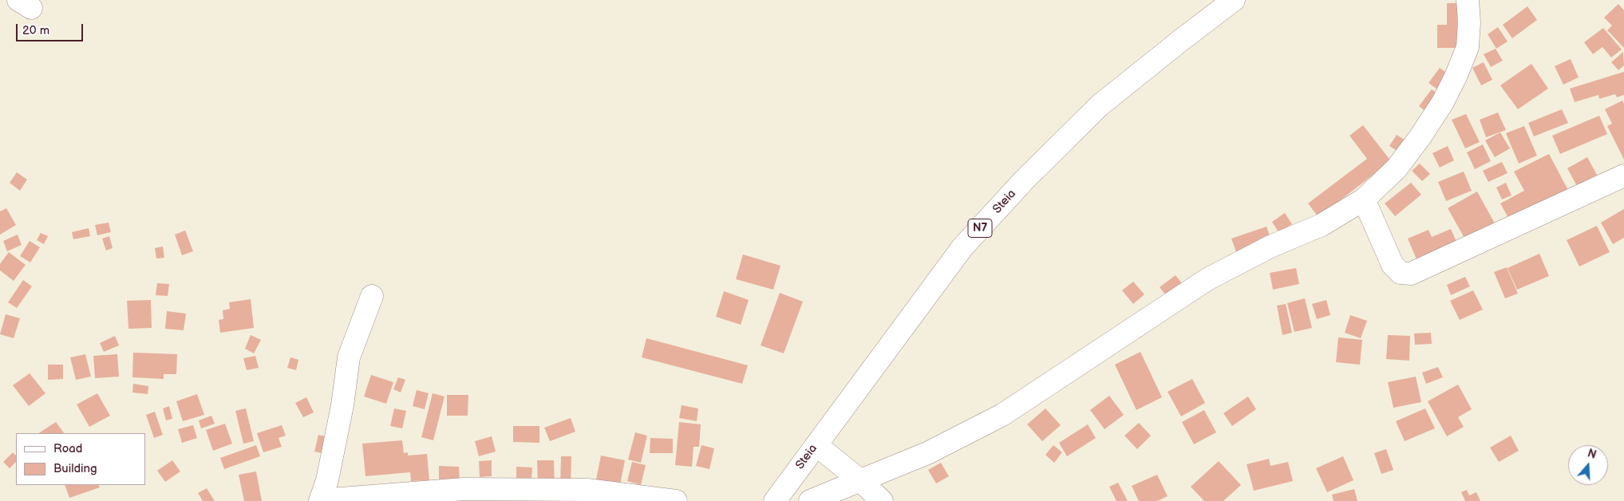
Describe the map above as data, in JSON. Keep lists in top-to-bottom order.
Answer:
{
  "streets": {
    "street": ["Steia", "N7"]
  },
  "legend": ["Road", "Building"],
  "scale_bar": "20 m",
  "north": "top"
}
